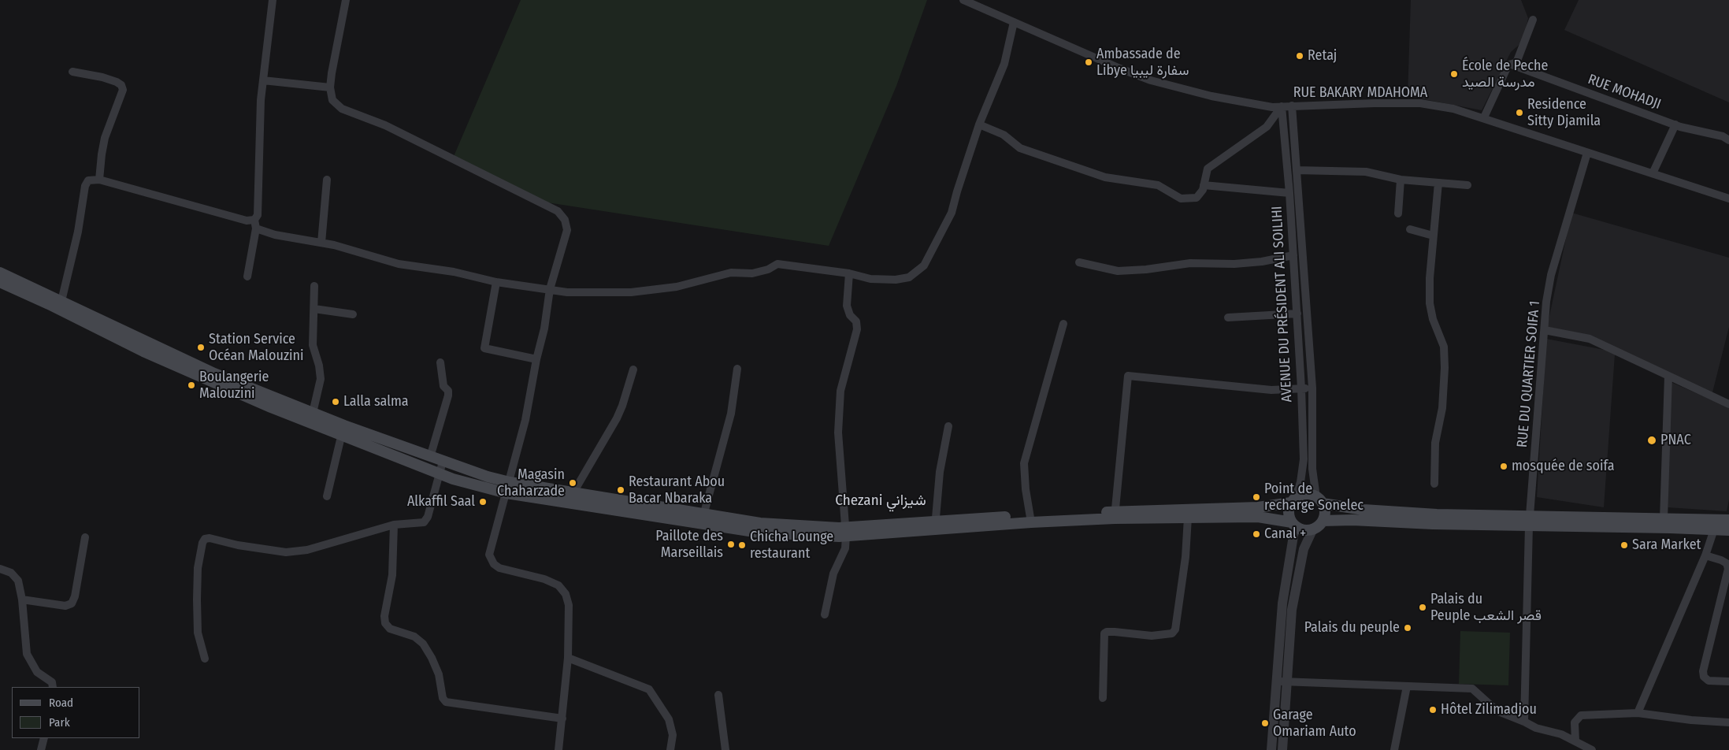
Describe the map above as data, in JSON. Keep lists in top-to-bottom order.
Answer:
{
  "streets": {
    "street": [
      "RUE MOHADJI",
      "RUE BAKARY MDAHOMA",
      "AVENUE DU PRÉSIDENT ALI SOILIHI",
      "RUE DU QUARTIER SOIFA 1"
    ]
  },
  "crossings": [
    ["RUE BAKARY MDAHOMA", "AVENUE DU PRÉSIDENT ALI SOILIHI"],
    ["RUE BAKARY MDAHOMA", "RUE DU QUARTIER SOIFA 1"]
  ],
  "districts": ["Chezani شيزاني"],
  "places": [
    "Retaj",
    "Ambassade de Libye سفارة ليبيا",
    "École de Peche مدرسة الصيد",
    "Residence Sitty Djamila",
    "Station Service Océan Malouzini",
    "Boulangerie Malouzini",
    "Lalla salma",
    "PNAC",
    "mosquée de soifa",
    "Magasin Chaharzade",
    "Restaurant Abou Bacar Nbaraka",
    "Point de recharge Sonelec",
    "Alkaffil Saal",
    "Canal +",
    "Paillote des Marseillais",
    "Chicha Lounge restaurant",
    "Sara Market",
    "Palais du Peuple قصر الشعب",
    "Palais du peuple",
    "Hôtel Zilimadjou",
    "Garage Omariam Auto"
  ],
  "legend": ["Road", "Park"]
}
